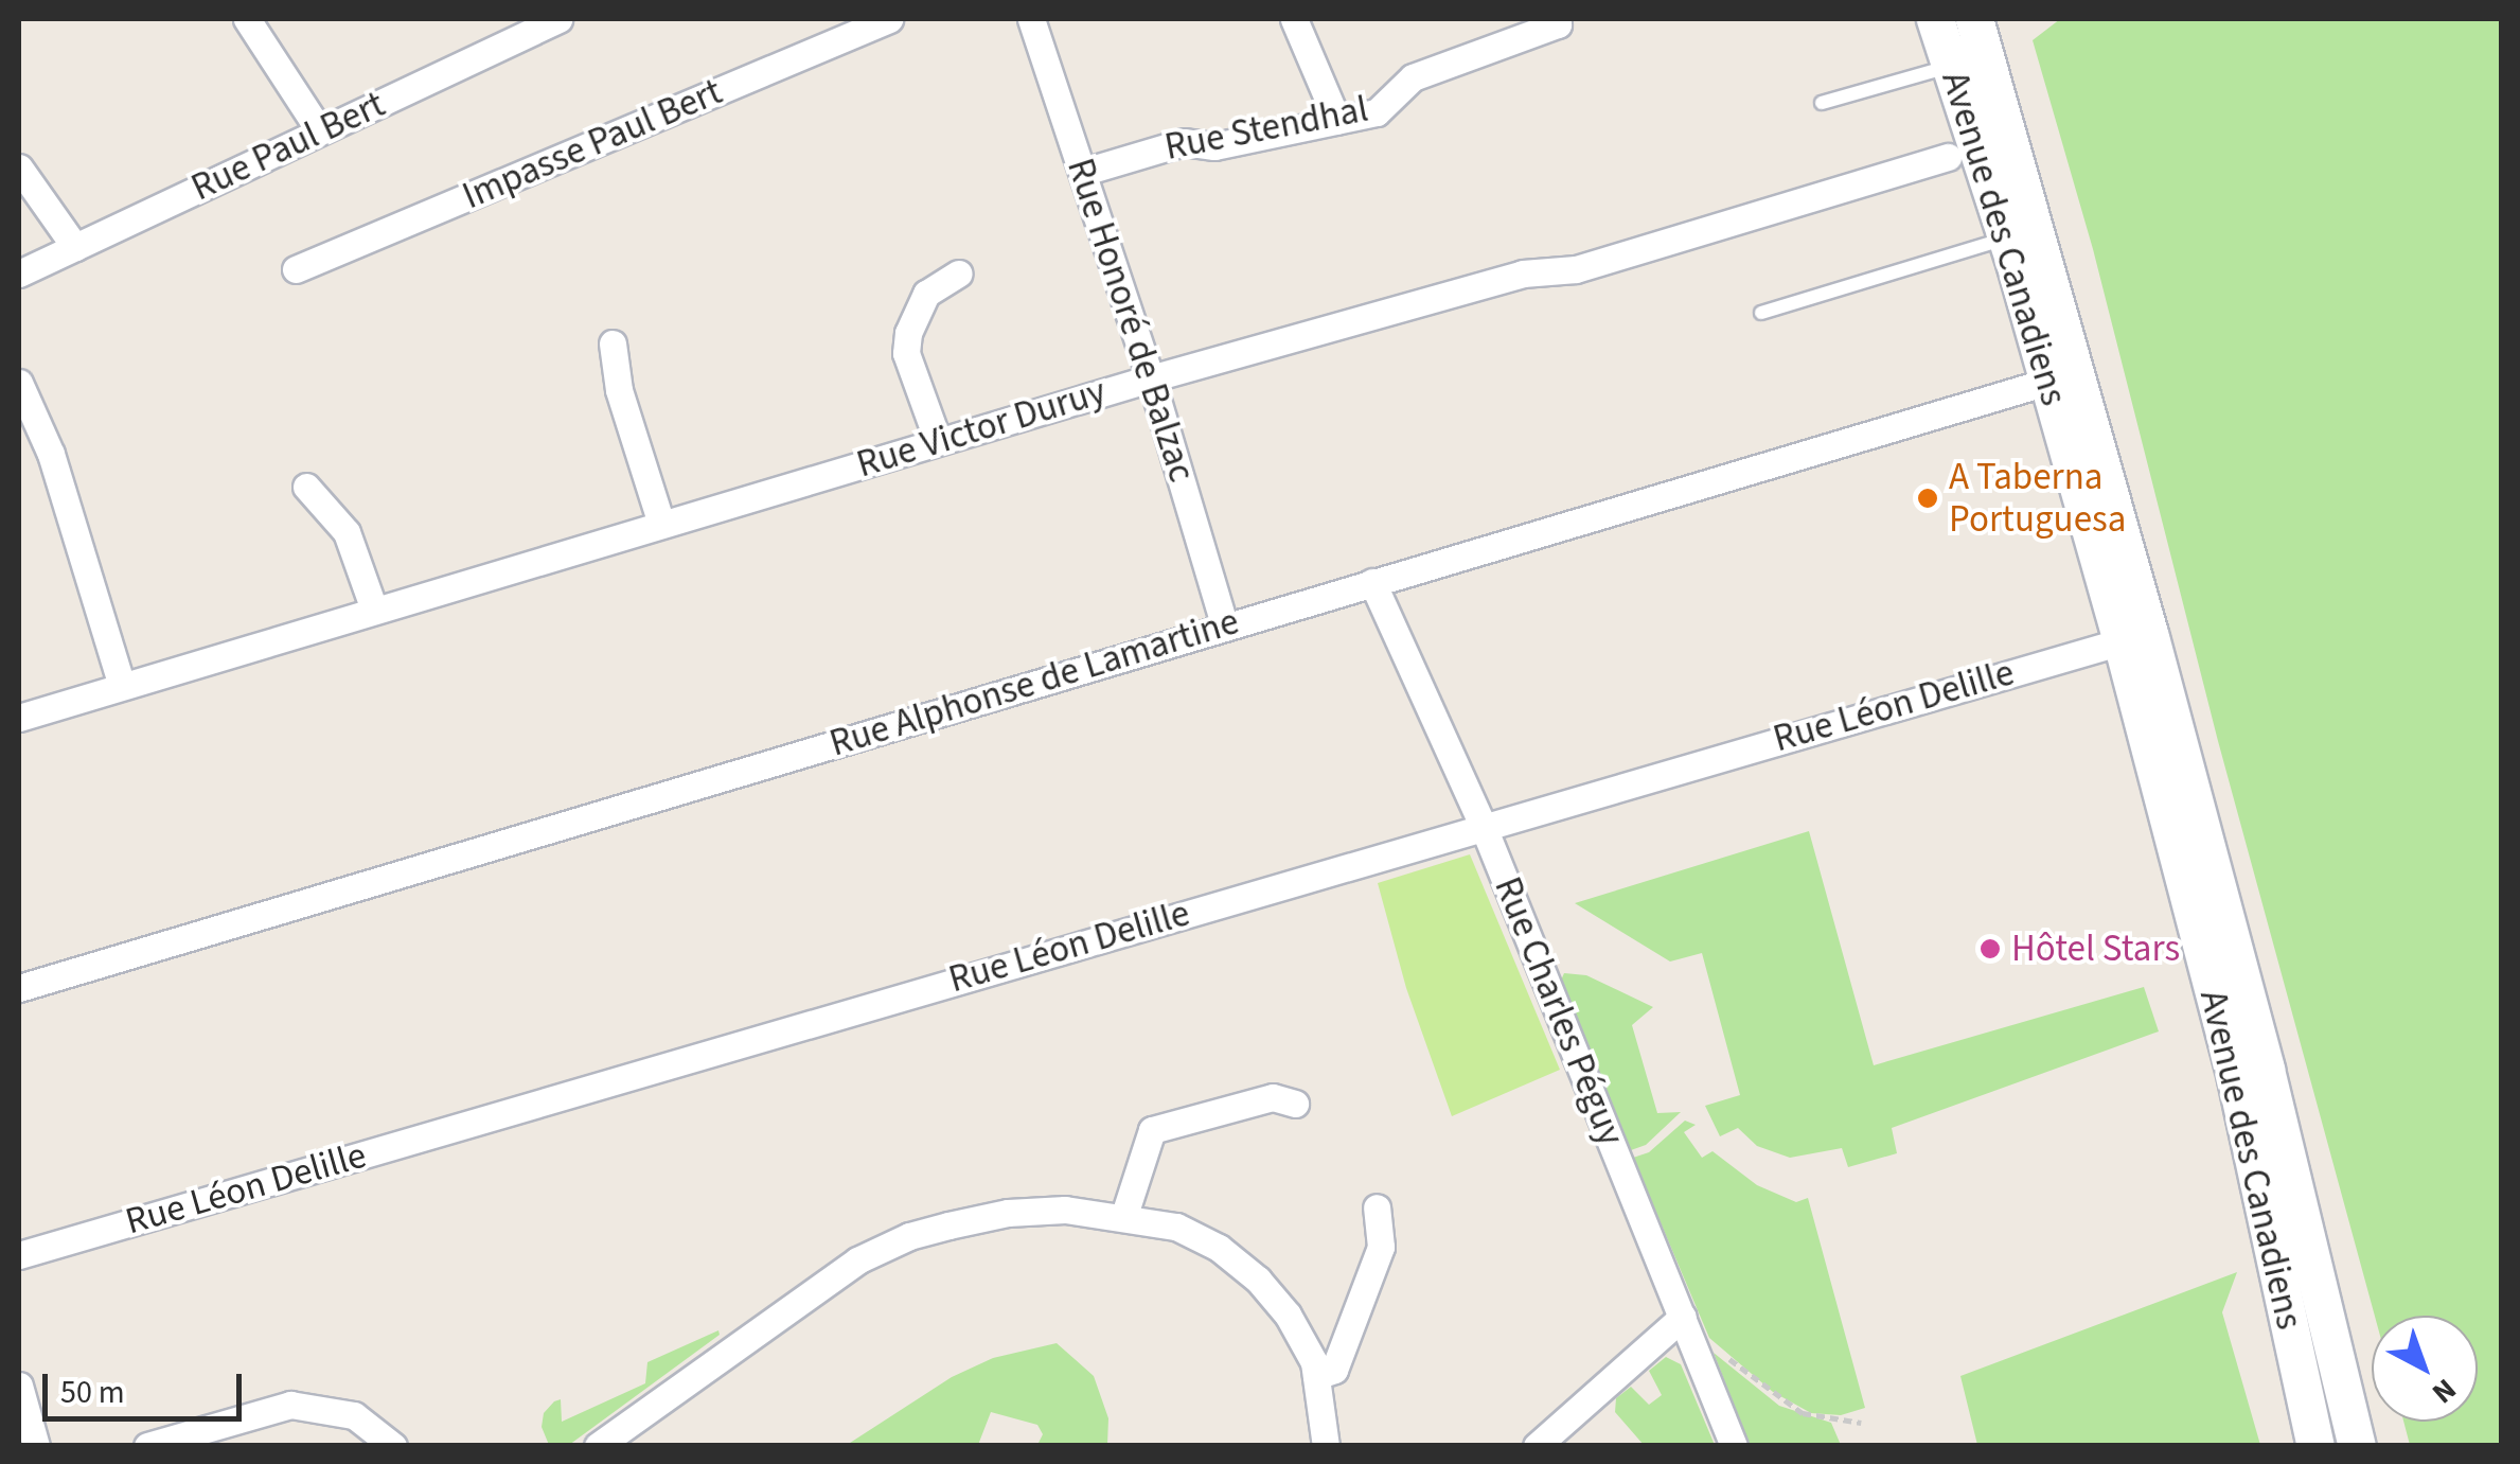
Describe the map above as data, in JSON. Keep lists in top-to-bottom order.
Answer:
{
  "streets": {
    "main road": ["Avenue des Canadiens"],
    "street": [
      "Rue Stendhal",
      "Impasse Paul Bert",
      "Rue Paul Bert",
      "Rue Honoré de Balzac",
      "Rue Victor Duruy",
      "Rue Alphonse de Lamartine",
      "Rue Léon Delille",
      "Rue Charles Péguy"
    ]
  },
  "crossings": [
    ["Rue Stendhal", "Rue Honoré de Balzac"],
    ["Avenue des Canadiens", "Rue Alphonse de Lamartine"],
    ["Avenue des Canadiens", "Rue Léon Delille"],
    ["Rue Honoré de Balzac", "Rue Victor Duruy"],
    ["Rue Honoré de Balzac", "Rue Alphonse de Lamartine"],
    ["Rue Alphonse de Lamartine", "Rue Charles Péguy"],
    ["Rue Léon Delille", "Rue Charles Péguy"]
  ],
  "places": ["A Taberna Portuguesa", "Hôtel Stars"],
  "scale_bar": "50 m",
  "north": "bottom right"
}
